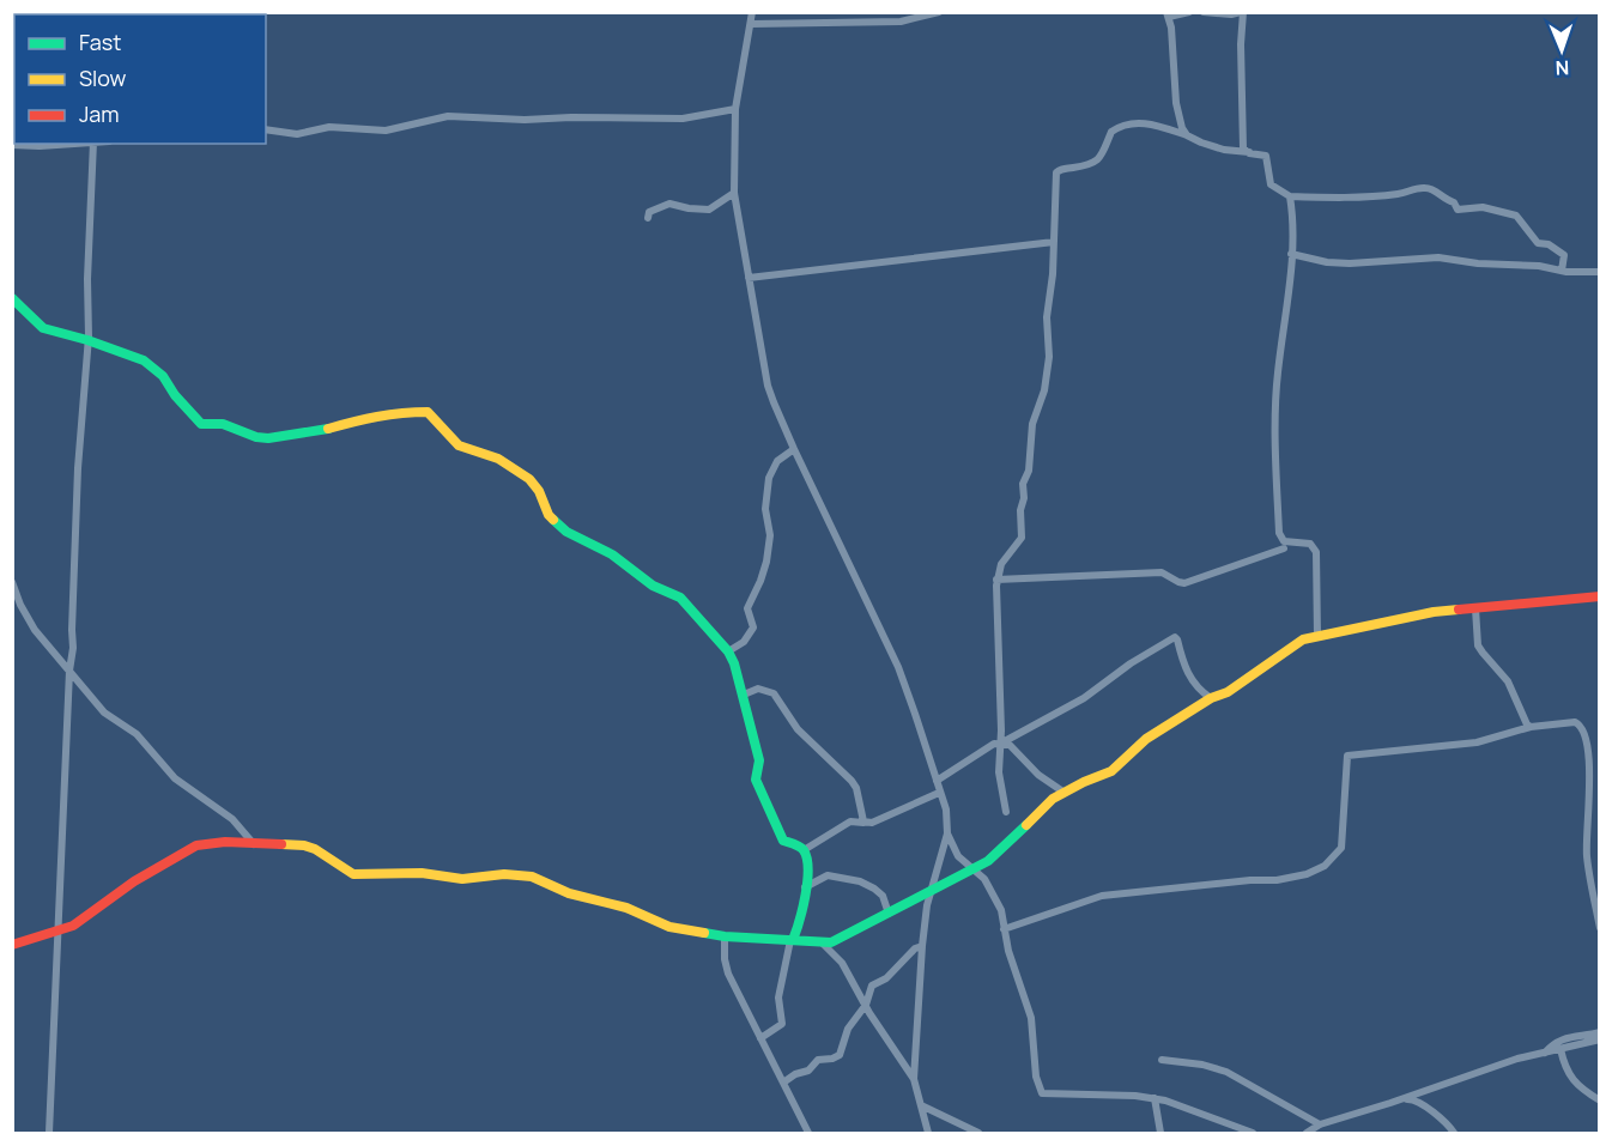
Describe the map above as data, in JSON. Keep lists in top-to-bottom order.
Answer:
{
  "legend": ["Fast", "Slow", "Jam"],
  "north": "bottom"
}
